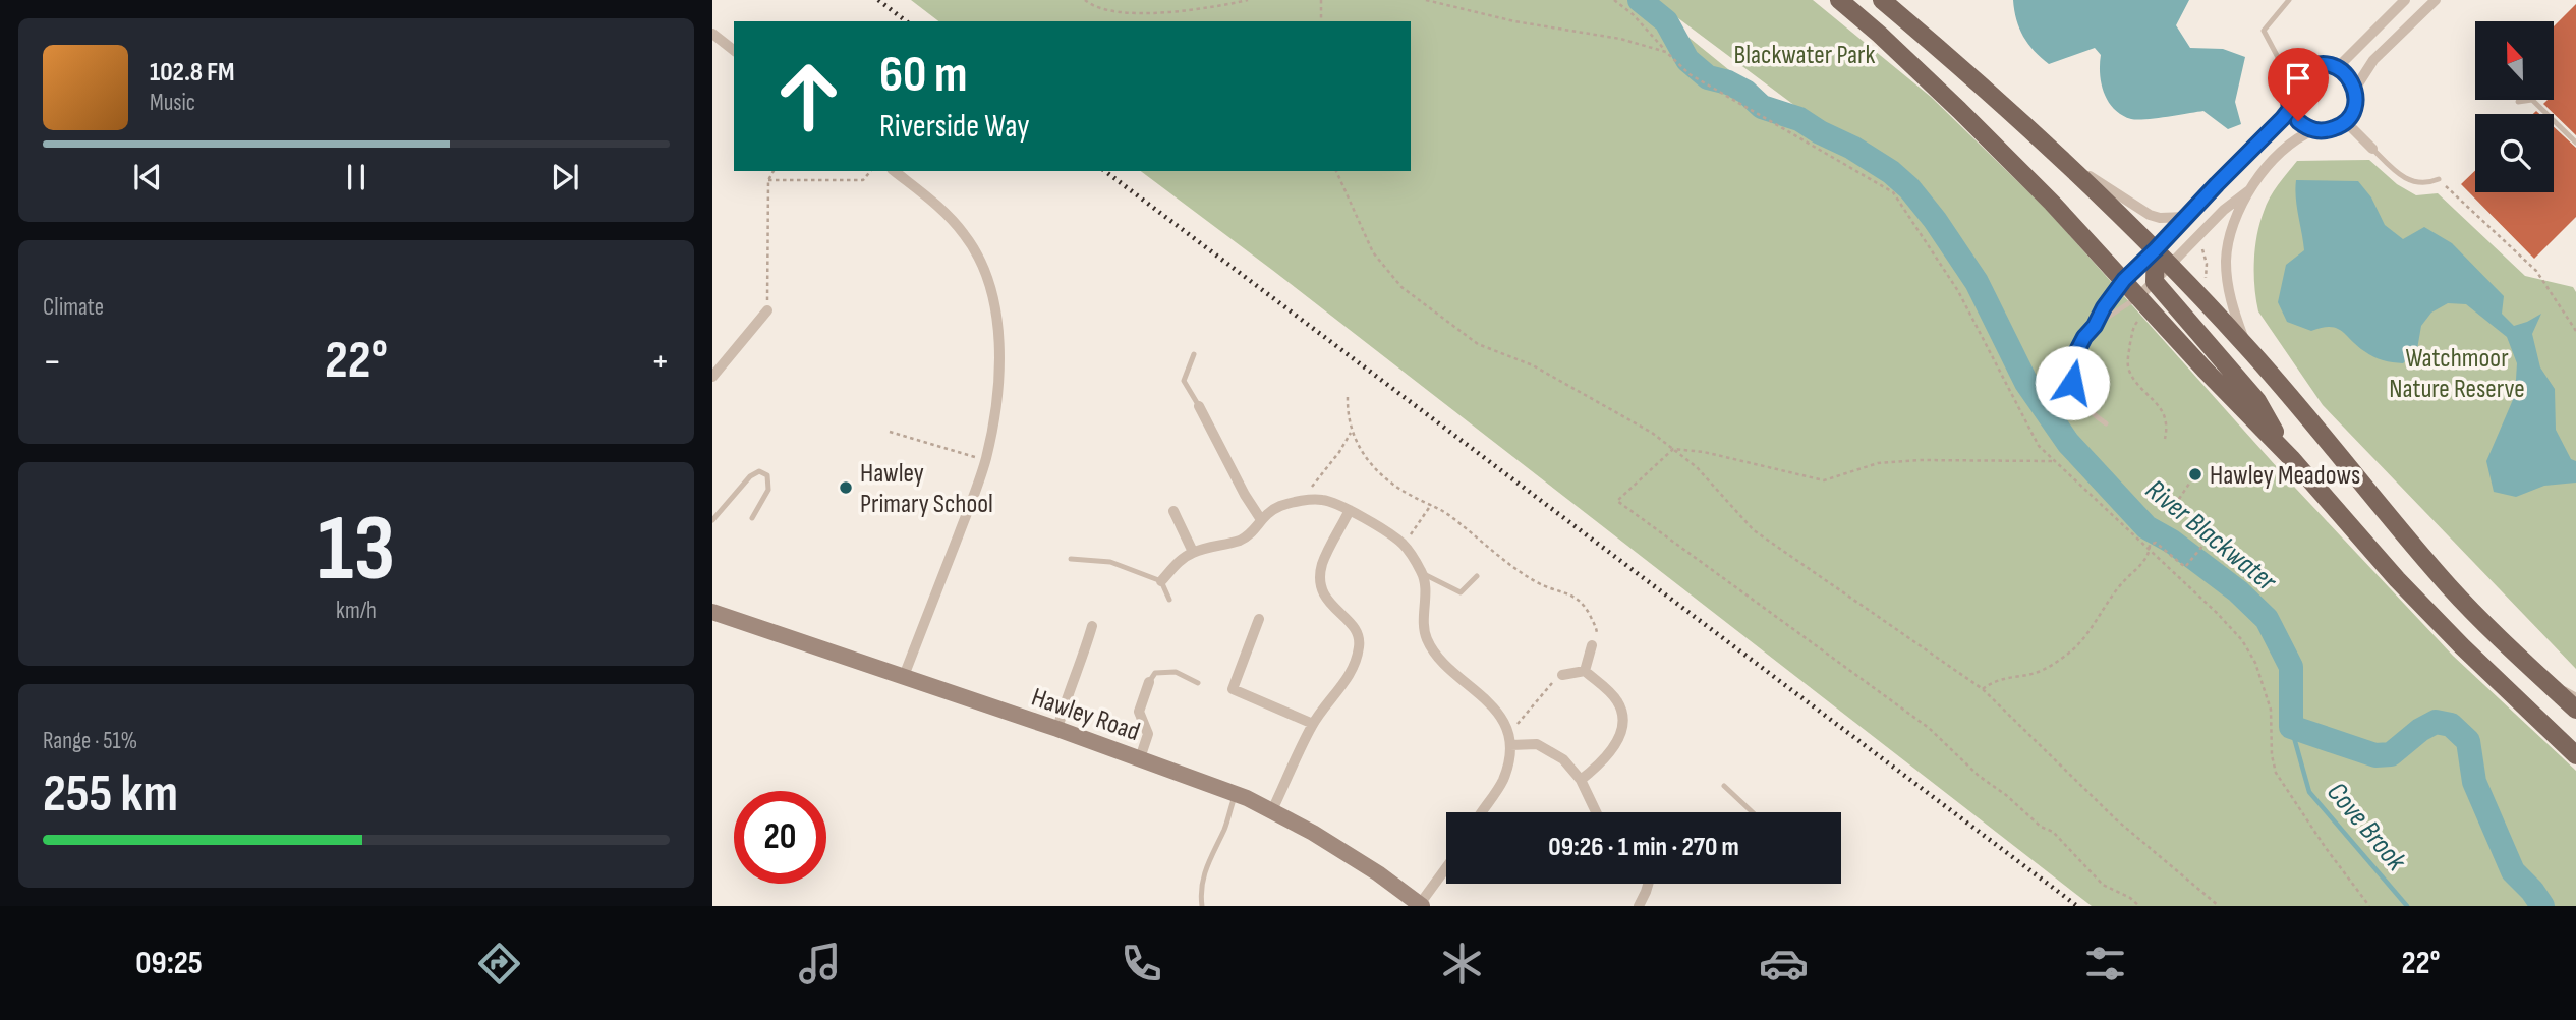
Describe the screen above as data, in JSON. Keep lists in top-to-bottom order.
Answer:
{
  "streets": {
    "main road": ["Hawley Road"]
  },
  "water": ["River Blackwater", "Cove Brook"],
  "parks": ["Blackwater Park", "Watchmoor Nature Reserve"],
  "places": ["Hawley Meadows", "Hawley Primary School"],
  "north": "top",
  "page": {
    "turn": ["60 m", "Riverside Way"],
    "song": ["102.8 FM", "Music"],
    "tile": [
      "Climate",
      ["13", "km/h"],
      ["Range · 51%", "255 km"]
    ],
    "heat": ["−", "22°", "+"],
    "limit": "20",
    "trip": "09:26 · 1 min · 270 m",
    "tabs": ["09:25", "22°"]
  }
}
